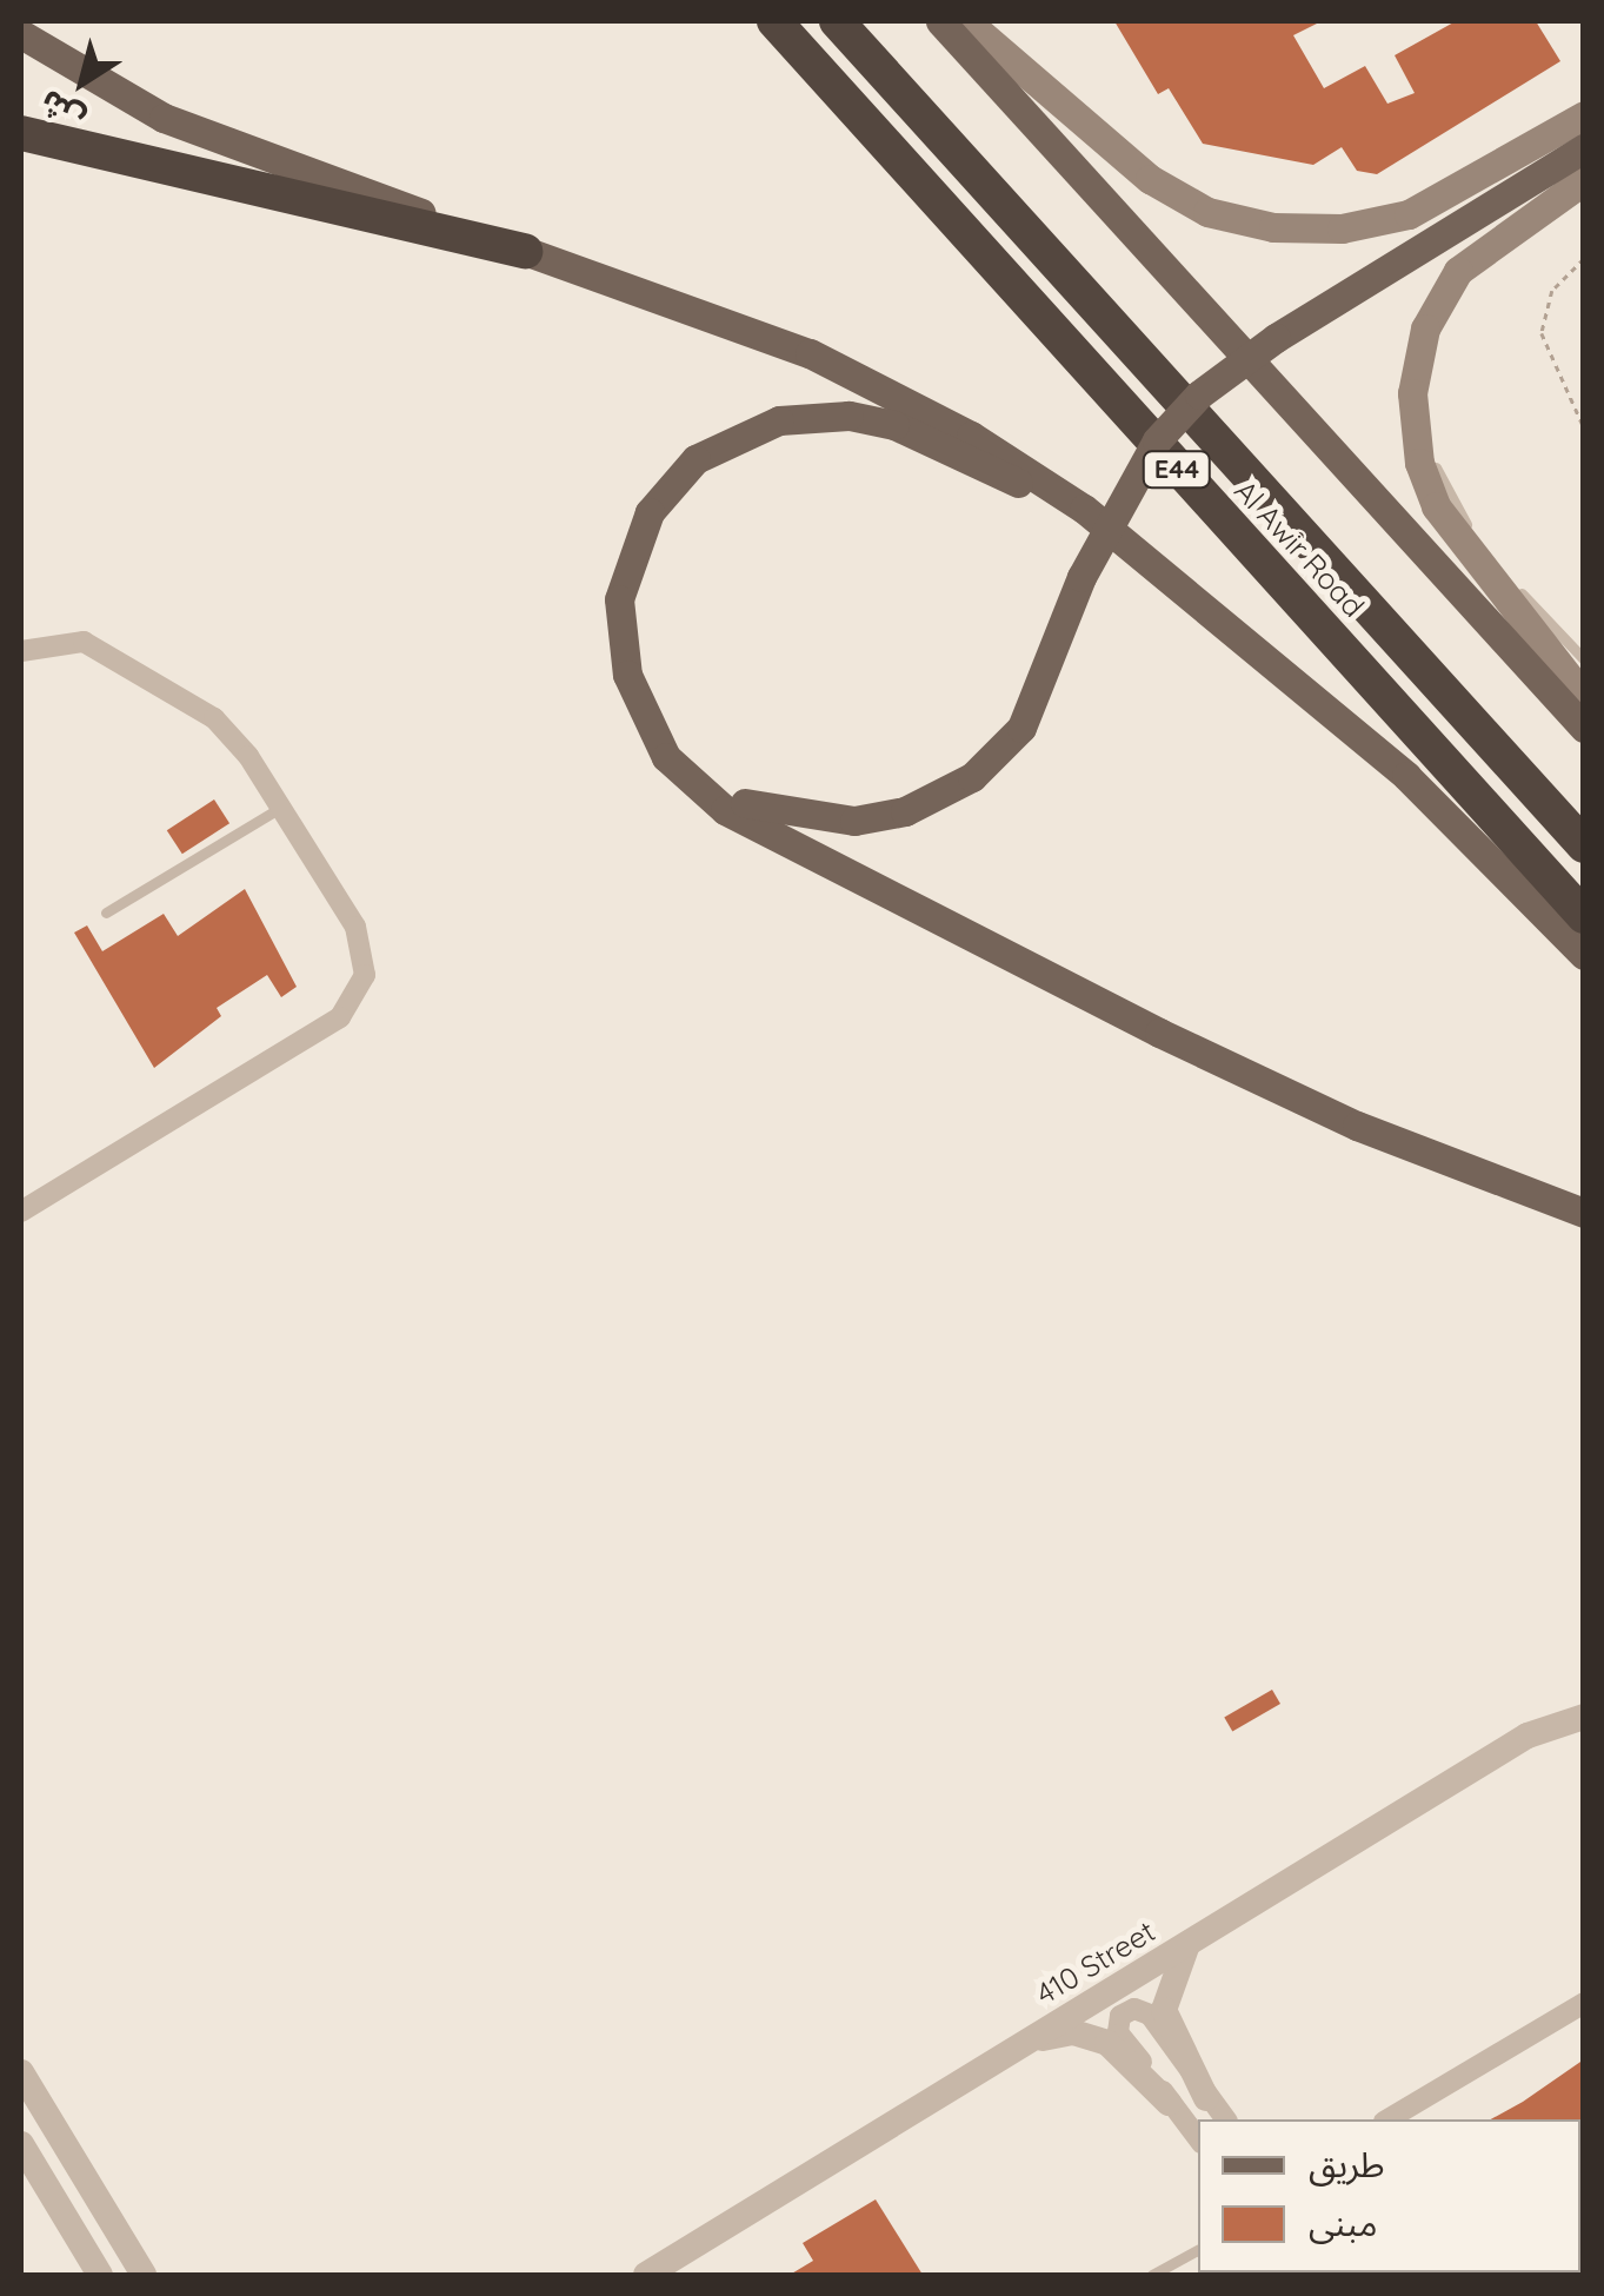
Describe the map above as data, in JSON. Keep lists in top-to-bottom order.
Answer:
{
  "streets": {
    "highway": ["E44", "Al Awir Road"],
    "street": ["410 Street"]
  },
  "legend": ["طريق", "مبنى"],
  "north": "bottom left"
}
